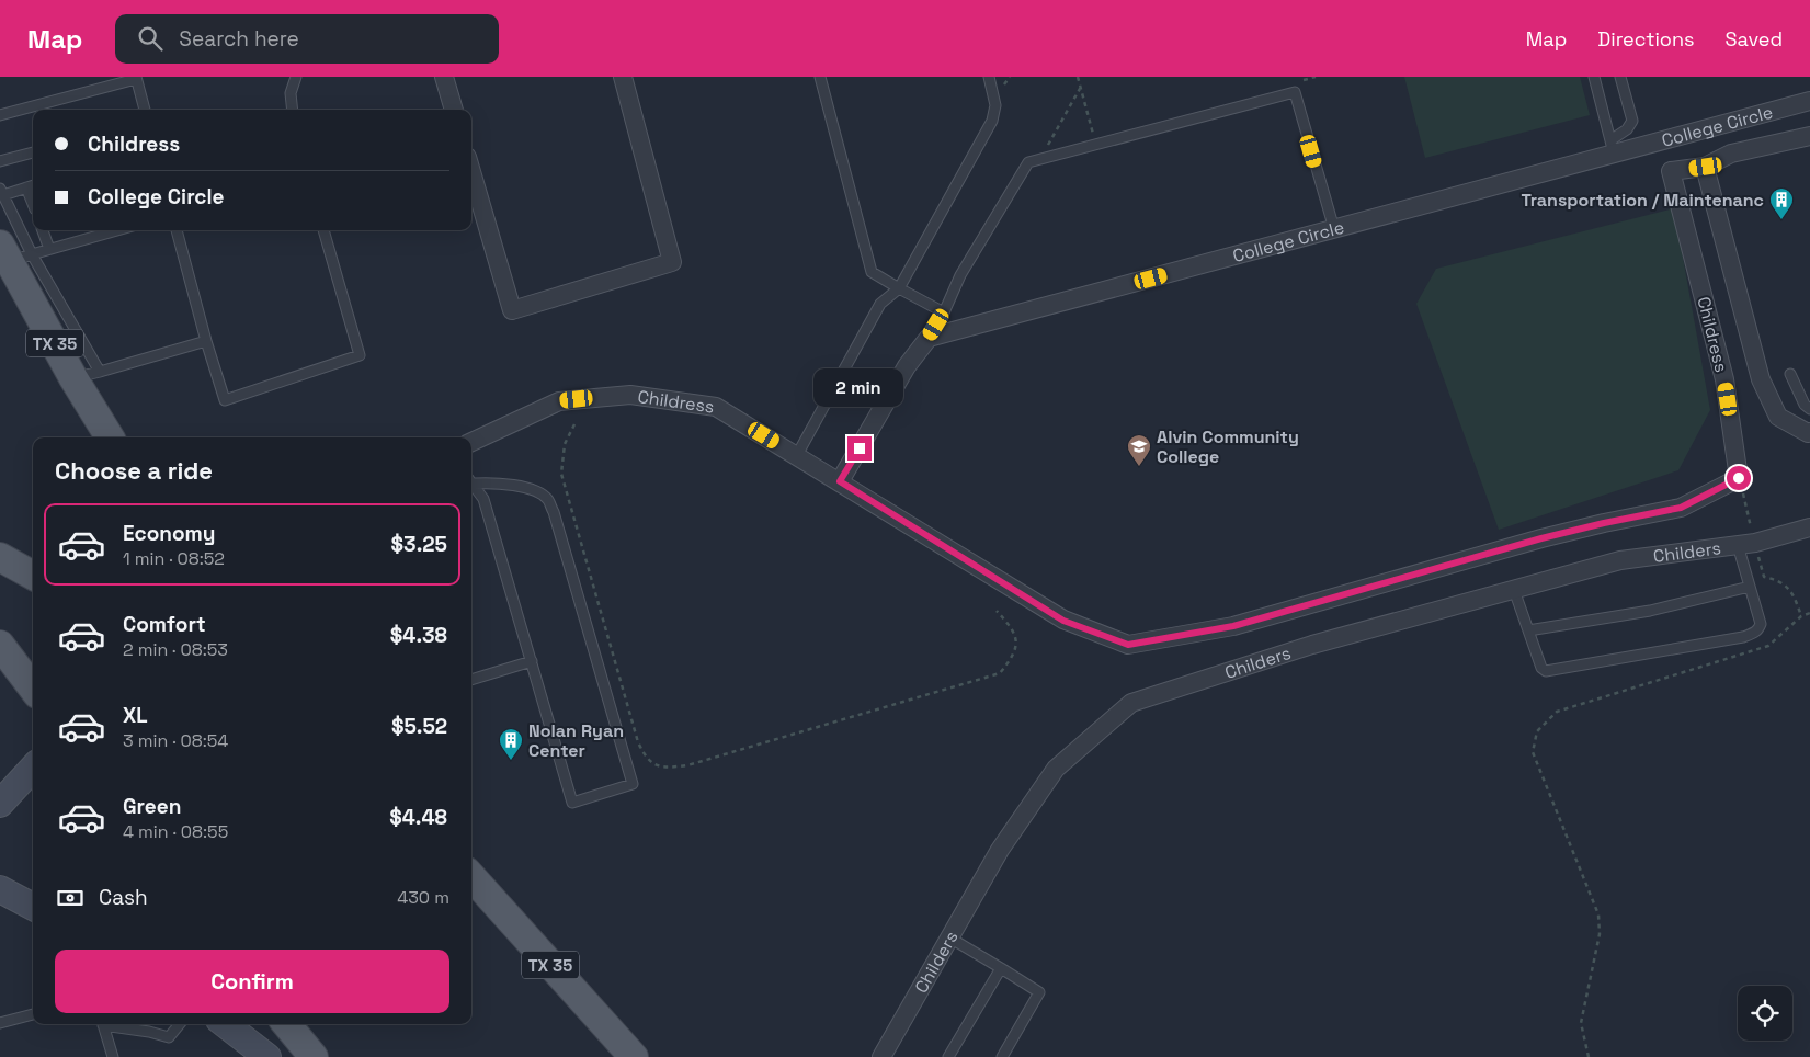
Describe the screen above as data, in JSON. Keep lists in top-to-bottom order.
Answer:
{
  "streets": {
    "main road": ["TX 35"],
    "street": ["College Circle", "Childress", "Childers"]
  },
  "places": {
    "building": ["Transportation / Maintenanc", "Nolan Ryan Center"],
    "school or university": ["Alvin Community College"]
  },
  "page": {
    "header": "Map",
    "search": "Search here",
    "nav": ["Map", "Directions", "Saved"],
    "banner": ["Childress", "College Circle"],
    "bubble": "2 min",
    "heading": "Choose a ride",
    "list": [
      {
        "name": "Economy",
        "note": "1 min · 08:52",
        "value": "$3.25"
      },
      {
        "name": "Comfort",
        "note": "2 min · 08:53",
        "value": "$4.38"
      },
      {
        "name": "XL",
        "note": "3 min · 08:54",
        "value": "$5.52"
      },
      {
        "name": "Green",
        "note": "4 min · 08:55",
        "value": "$4.48"
      }
    ],
    "pay": ["Cash", "430 m"],
    "buttons": "Confirm"
  }
}
